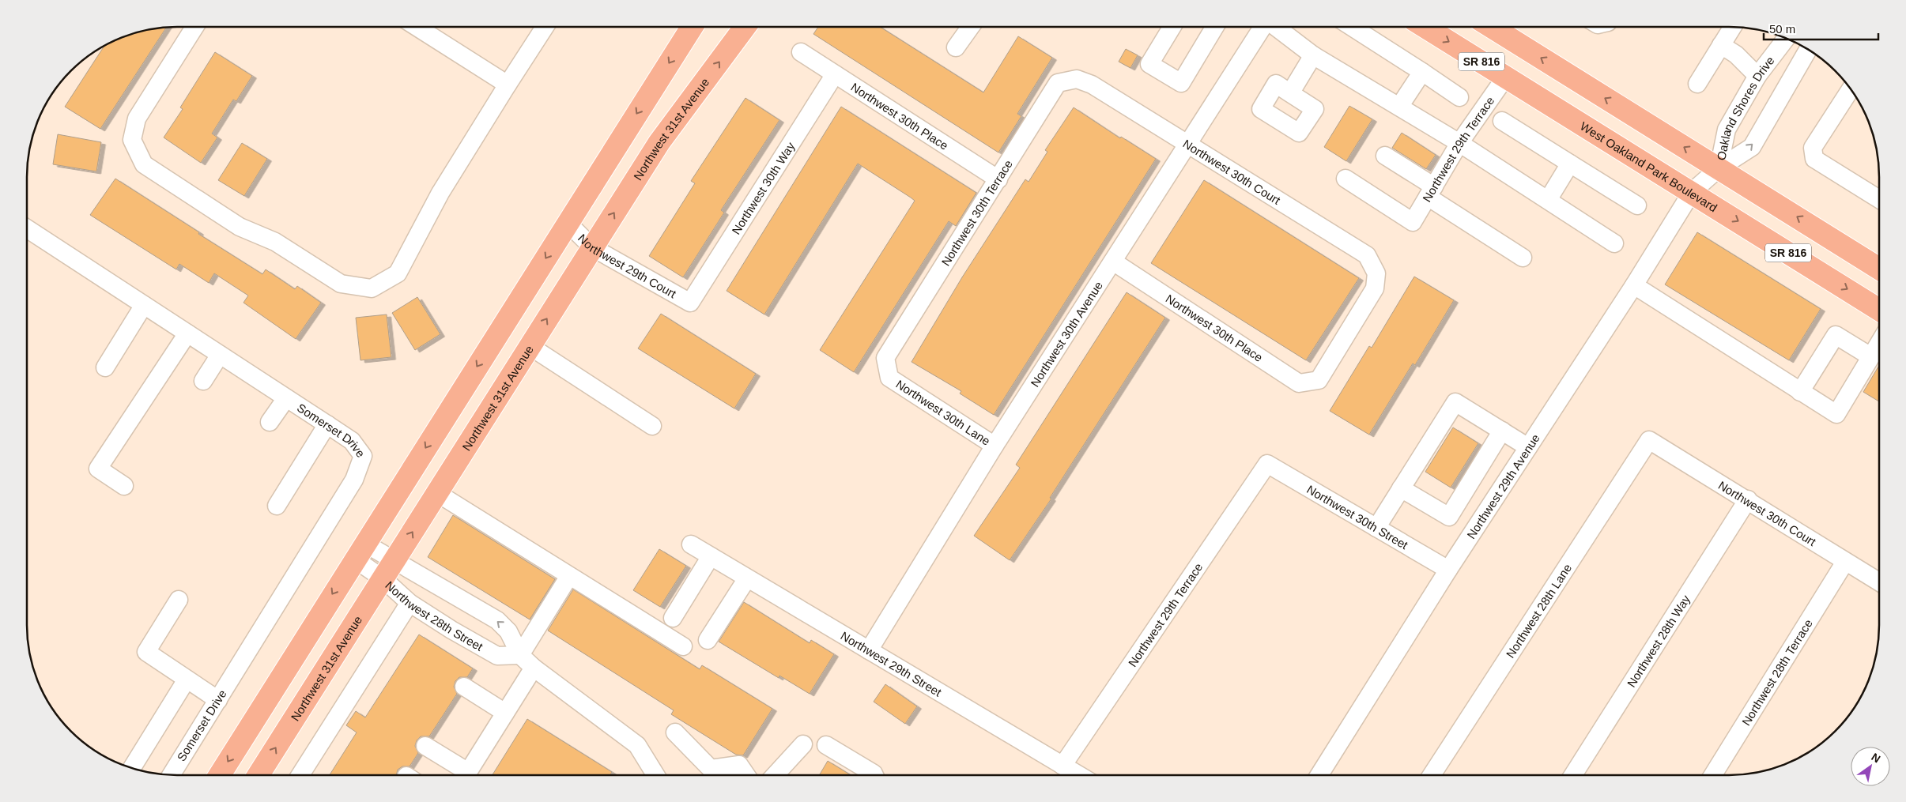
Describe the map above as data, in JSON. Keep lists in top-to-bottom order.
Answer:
{
  "streets": {
    "main road": ["SR 816", "Northwest 31st Avenue", "West Oakland Park Boulevard"],
    "street": [
      "Oakland Shores Drive",
      "Northwest 30th Place",
      "Northwest 29th Terrace",
      "Northwest 30th Court",
      "Northwest 30th Way",
      "Northwest 30th Terrace",
      "Northwest 29th Court",
      "Northwest 30th Avenue",
      "Northwest 30th Lane",
      "Somerset Drive",
      "Northwest 29th Avenue",
      "Northwest 30th Street",
      "Northwest 28th Lane",
      "Northwest 28th Street",
      "Northwest 28th Way",
      "Northwest 29th Street",
      "Northwest 28th Terrace"
    ]
  },
  "crossings": [
    ["SR 816", "Oakland Shores Drive"],
    ["Oakland Shores Drive", "West Oakland Park Boulevard"],
    ["Oakland Shores Drive", "Northwest 29th Avenue"],
    ["Northwest 30th Place", "Northwest 30th Court"],
    ["Northwest 30th Place", "Northwest 30th Way"],
    ["Northwest 30th Place", "Northwest 30th Terrace"],
    ["Northwest 30th Place", "Northwest 30th Avenue"],
    ["Northwest 31st Avenue", "Northwest 29th Court"],
    ["Northwest 31st Avenue", "Northwest 28th Street"],
    ["Northwest 29th Terrace", "West Oakland Park Boulevard"],
    ["Northwest 29th Terrace", "Northwest 30th Street"],
    ["Northwest 29th Terrace", "Northwest 29th Street"],
    ["West Oakland Park Boulevard", "Northwest 29th Avenue"],
    ["Northwest 30th Court", "Northwest 30th Terrace"],
    ["Northwest 30th Court", "Northwest 30th Avenue"],
    ["Northwest 30th Court", "Northwest 28th Lane"],
    ["Northwest 30th Court", "Northwest 28th Way"],
    ["Northwest 30th Court", "Northwest 28th Terrace"],
    ["Northwest 30th Way", "Northwest 29th Court"],
    ["Northwest 30th Terrace", "Northwest 30th Lane"],
    ["Northwest 30th Avenue", "Northwest 30th Lane"],
    ["Northwest 30th Avenue", "Northwest 29th Street"],
    ["Northwest 29th Avenue", "Northwest 30th Street"]
  ],
  "scale_bar": "50 m",
  "north": "top right"
}
